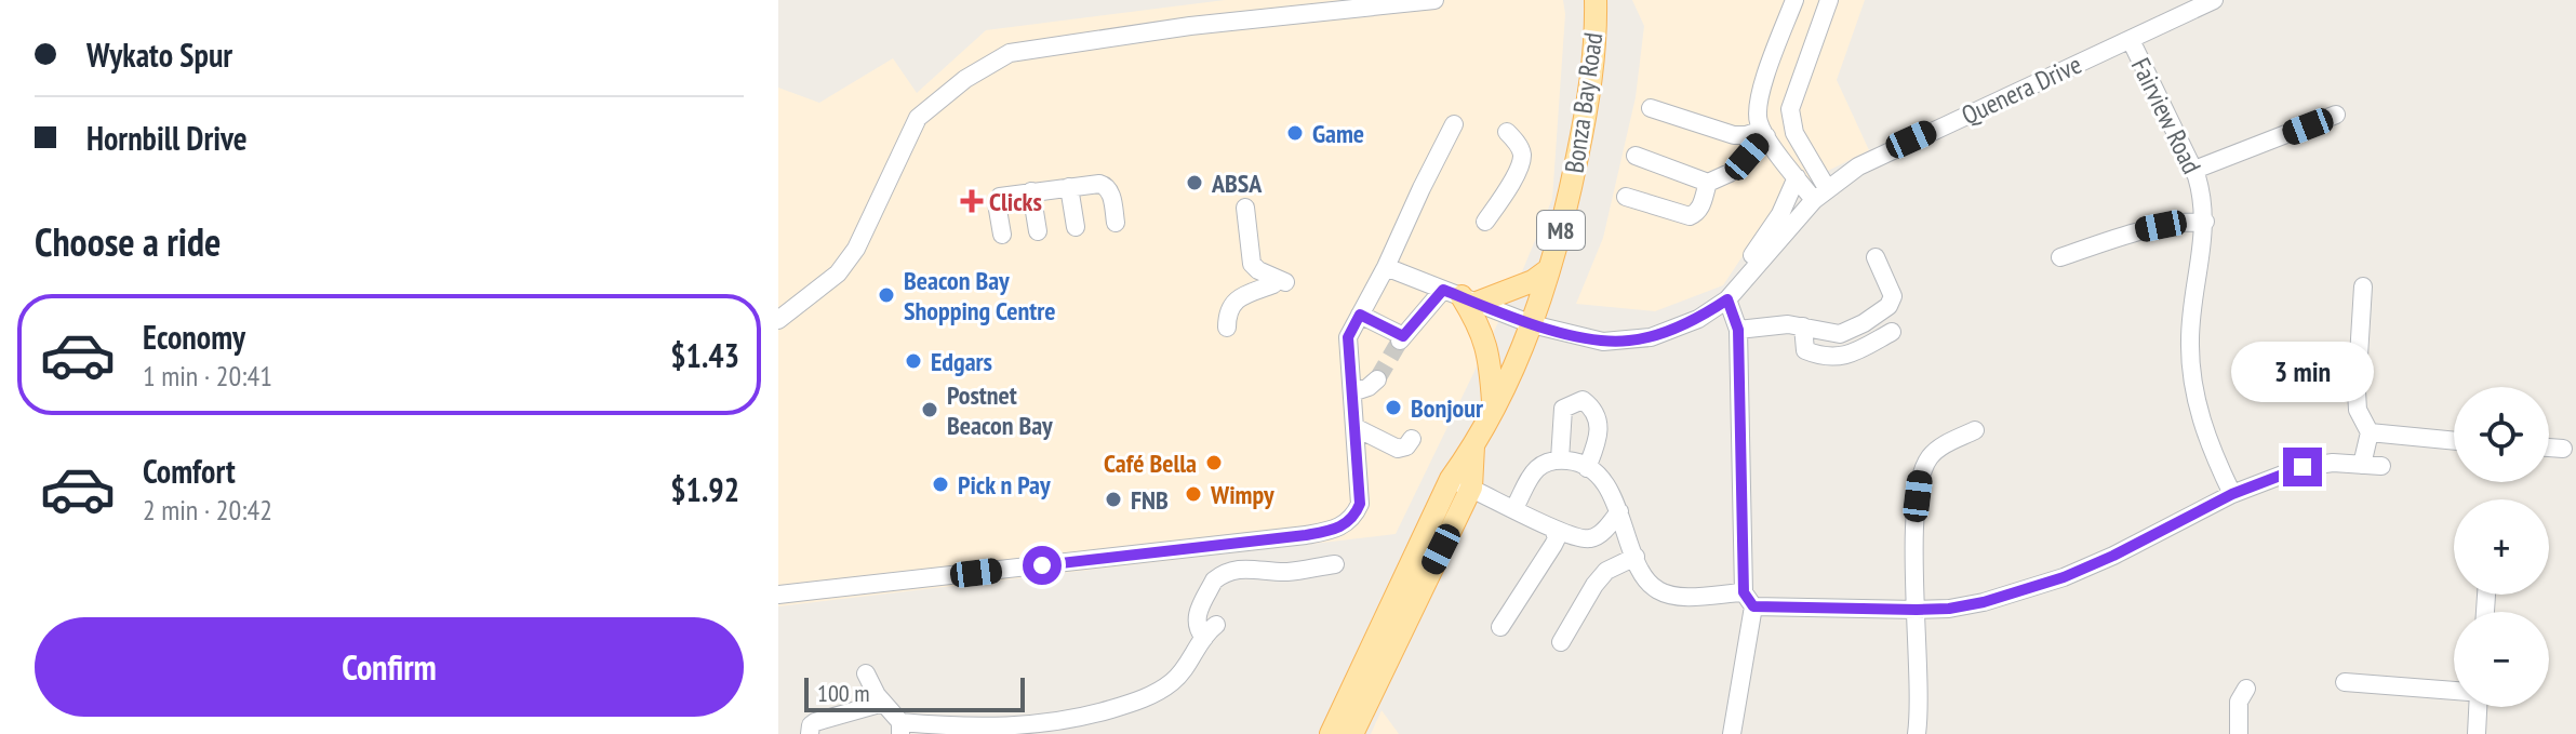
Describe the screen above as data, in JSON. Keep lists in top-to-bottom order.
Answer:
{
  "streets": {
    "main road": ["Bonza Bay Road", "M8"],
    "street": ["Quenera Drive", "Fairview Road"]
  },
  "crossings": [
    ["Quenera Drive", "Bonza Bay Road"],
    ["Quenera Drive", "Fairview Road"]
  ],
  "places": {
    "other": [
      "Game",
      "ABSA",
      "Beacon Bay Shopping Centre",
      "Edgars",
      "Bonjour",
      "Postnet Beacon Bay",
      "Café Bella",
      "Pick n Pay",
      "Wimpy",
      "FNB"
    ],
    "health": ["Clicks"]
  },
  "scale_bar": "100 m",
  "page": {
    "banner": ["Wykato Spur", "Hornbill Drive"],
    "heading": "Choose a ride",
    "list": [
      {
        "name": "Economy",
        "note": "1 min · 20:41",
        "value": "$1.43"
      },
      {
        "name": "Comfort",
        "note": "2 min · 20:42",
        "value": "$1.92"
      }
    ],
    "bubble": "3 min",
    "map_buttons": ["+", "−"],
    "buttons": "Confirm",
    "scale": "100 m"
  }
}
